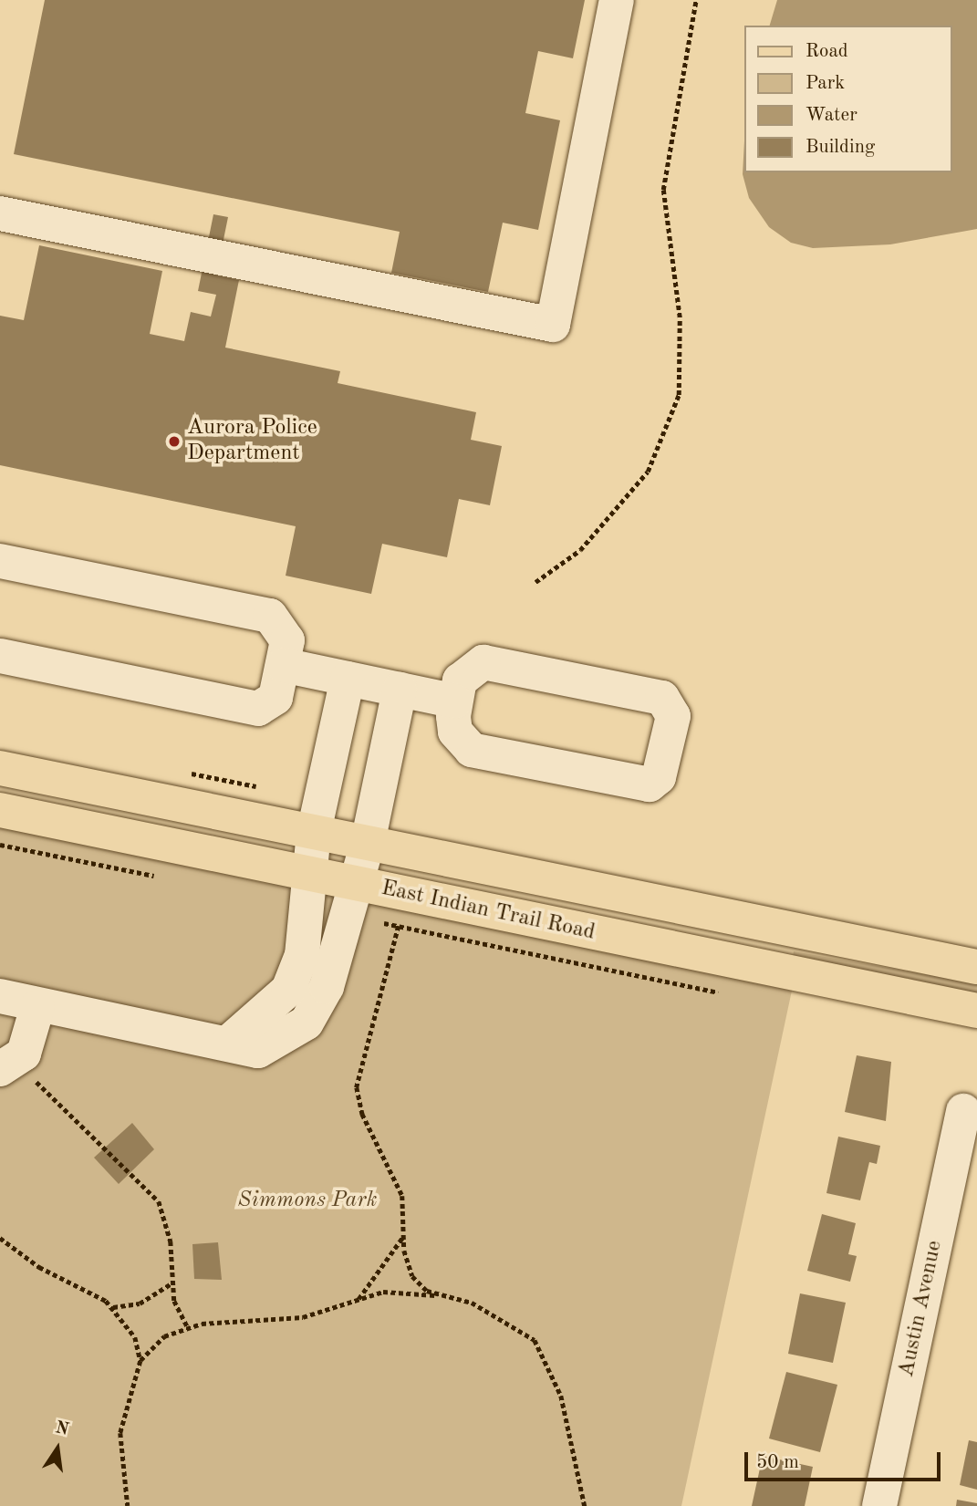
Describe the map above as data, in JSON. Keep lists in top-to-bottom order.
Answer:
{
  "streets": {
    "main road": ["East Indian Trail Road"],
    "street": ["Austin Avenue"]
  },
  "parks": ["Simmons Park"],
  "places": ["Aurora Police Department"],
  "legend": [
    "Road",
    "Park",
    "Water",
    "Building"
  ],
  "scale_bar": "50 m",
  "north": "top"
}
